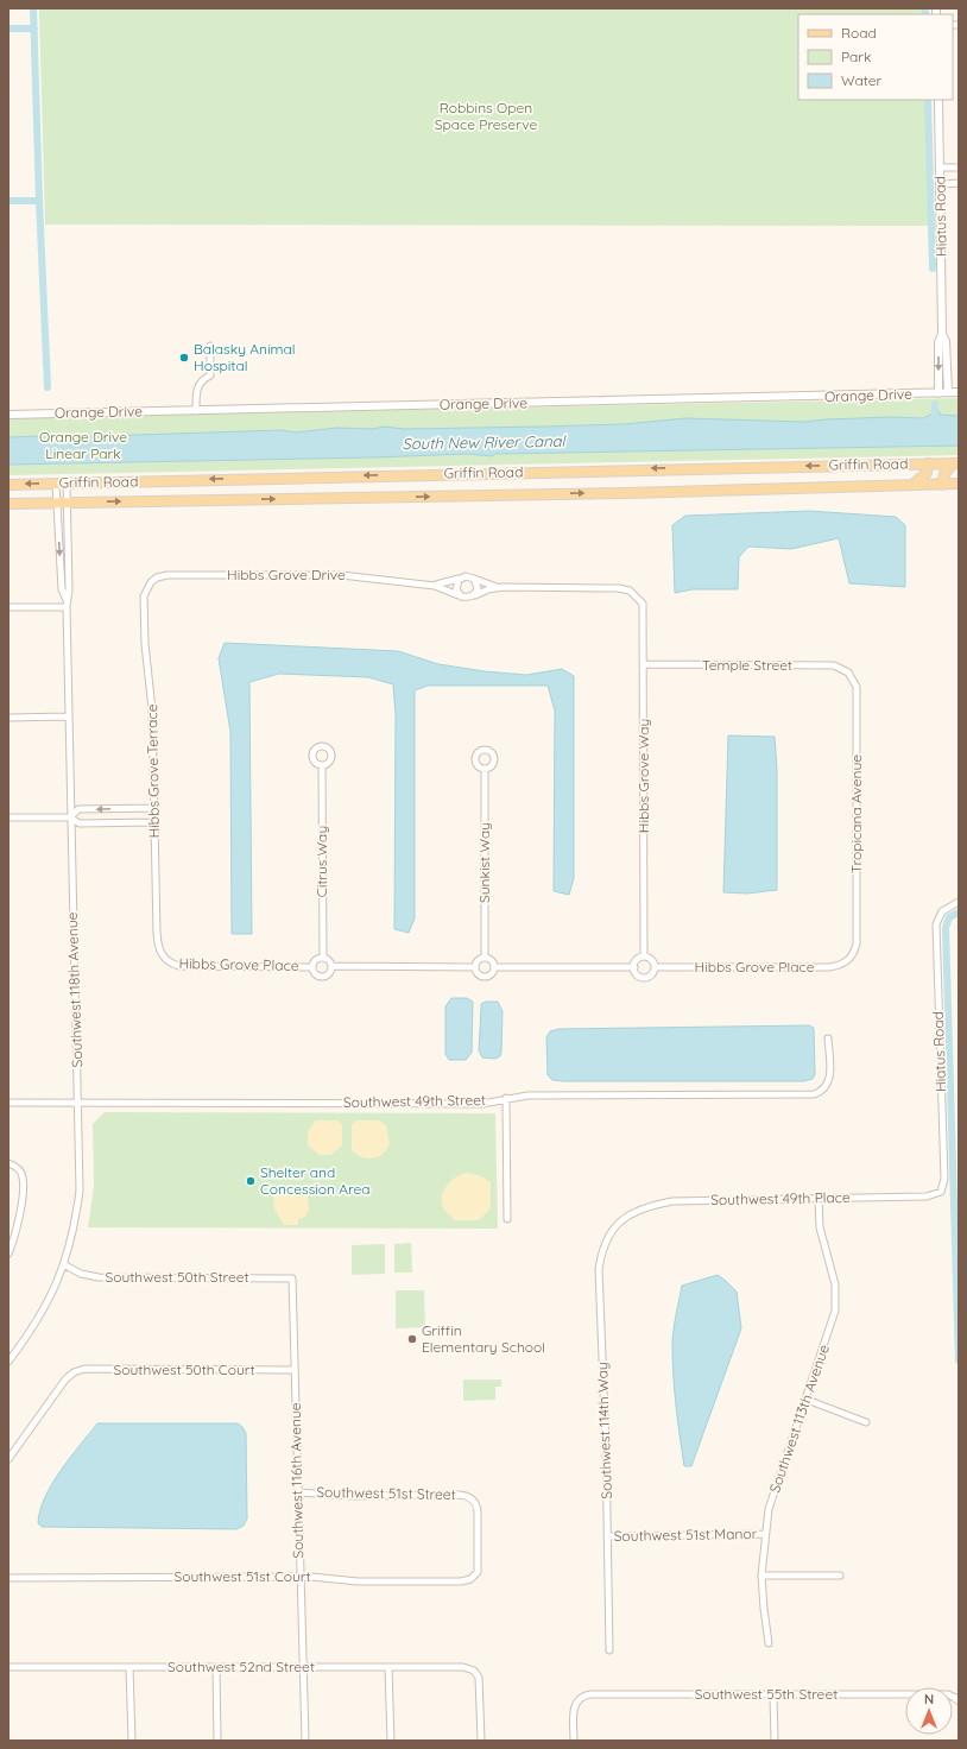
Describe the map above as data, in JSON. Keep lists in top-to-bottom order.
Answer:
{
  "streets": {
    "main road": ["Griffin Road"],
    "street": [
      "Hiatus Road",
      "Orange Drive",
      "Hibbs Grove Drive",
      "Temple Street",
      "Hibbs Grove Terrace",
      "Hibbs Grove Way",
      "Tropicana Avenue",
      "Citrus Way",
      "Sunkist Way",
      "Hibbs Grove Place",
      "Southwest 118th Avenue",
      "Southwest 49th Street",
      "Southwest 49th Place",
      "Southwest 50th Street",
      "Southwest 50th Court",
      "Southwest 113th Avenue",
      "Southwest 114th Way",
      "Southwest 116th Avenue",
      "Southwest 51st Street",
      "Southwest 51st Manor",
      "Southwest 51st Court",
      "Southwest 52nd Street",
      "Southwest 55th Street"
    ]
  },
  "crossings": [
    ["Hiatus Road", "Orange Drive"],
    ["Hiatus Road", "Southwest 49th Place"],
    ["Griffin Road", "Southwest 118th Avenue"],
    ["Hibbs Grove Drive", "Hibbs Grove Terrace"],
    ["Temple Street", "Hibbs Grove Way"],
    ["Temple Street", "Tropicana Avenue"],
    ["Hibbs Grove Terrace", "Hibbs Grove Place"],
    ["Hibbs Grove Way", "Hibbs Grove Place"],
    ["Tropicana Avenue", "Hibbs Grove Place"],
    ["Citrus Way", "Hibbs Grove Place"],
    ["Southwest 118th Avenue", "Southwest 49th Street"],
    ["Southwest 118th Avenue", "Southwest 50th Street"],
    ["Southwest 49th Place", "Southwest 113th Avenue"],
    ["Southwest 49th Place", "Southwest 114th Way"],
    ["Southwest 50th Street", "Southwest 116th Avenue"],
    ["Southwest 50th Court", "Southwest 116th Avenue"],
    ["Southwest 113th Avenue", "Southwest 51st Manor"],
    ["Southwest 114th Way", "Southwest 51st Manor"],
    ["Southwest 116th Avenue", "Southwest 51st Street"],
    ["Southwest 116th Avenue", "Southwest 51st Court"],
    ["Southwest 116th Avenue", "Southwest 52nd Street"],
    ["Southwest 51st Street", "Southwest 51st Court"]
  ],
  "water": ["South New River Canal"],
  "parks": ["Robbins Open Space Preserve", "Orange Drive Linear Park"],
  "places": ["Balasky Animal Hospital", "Shelter and Concession Area", "Griffin Elementary School"],
  "legend": ["Road", "Park", "Water"],
  "north": "top"
}
